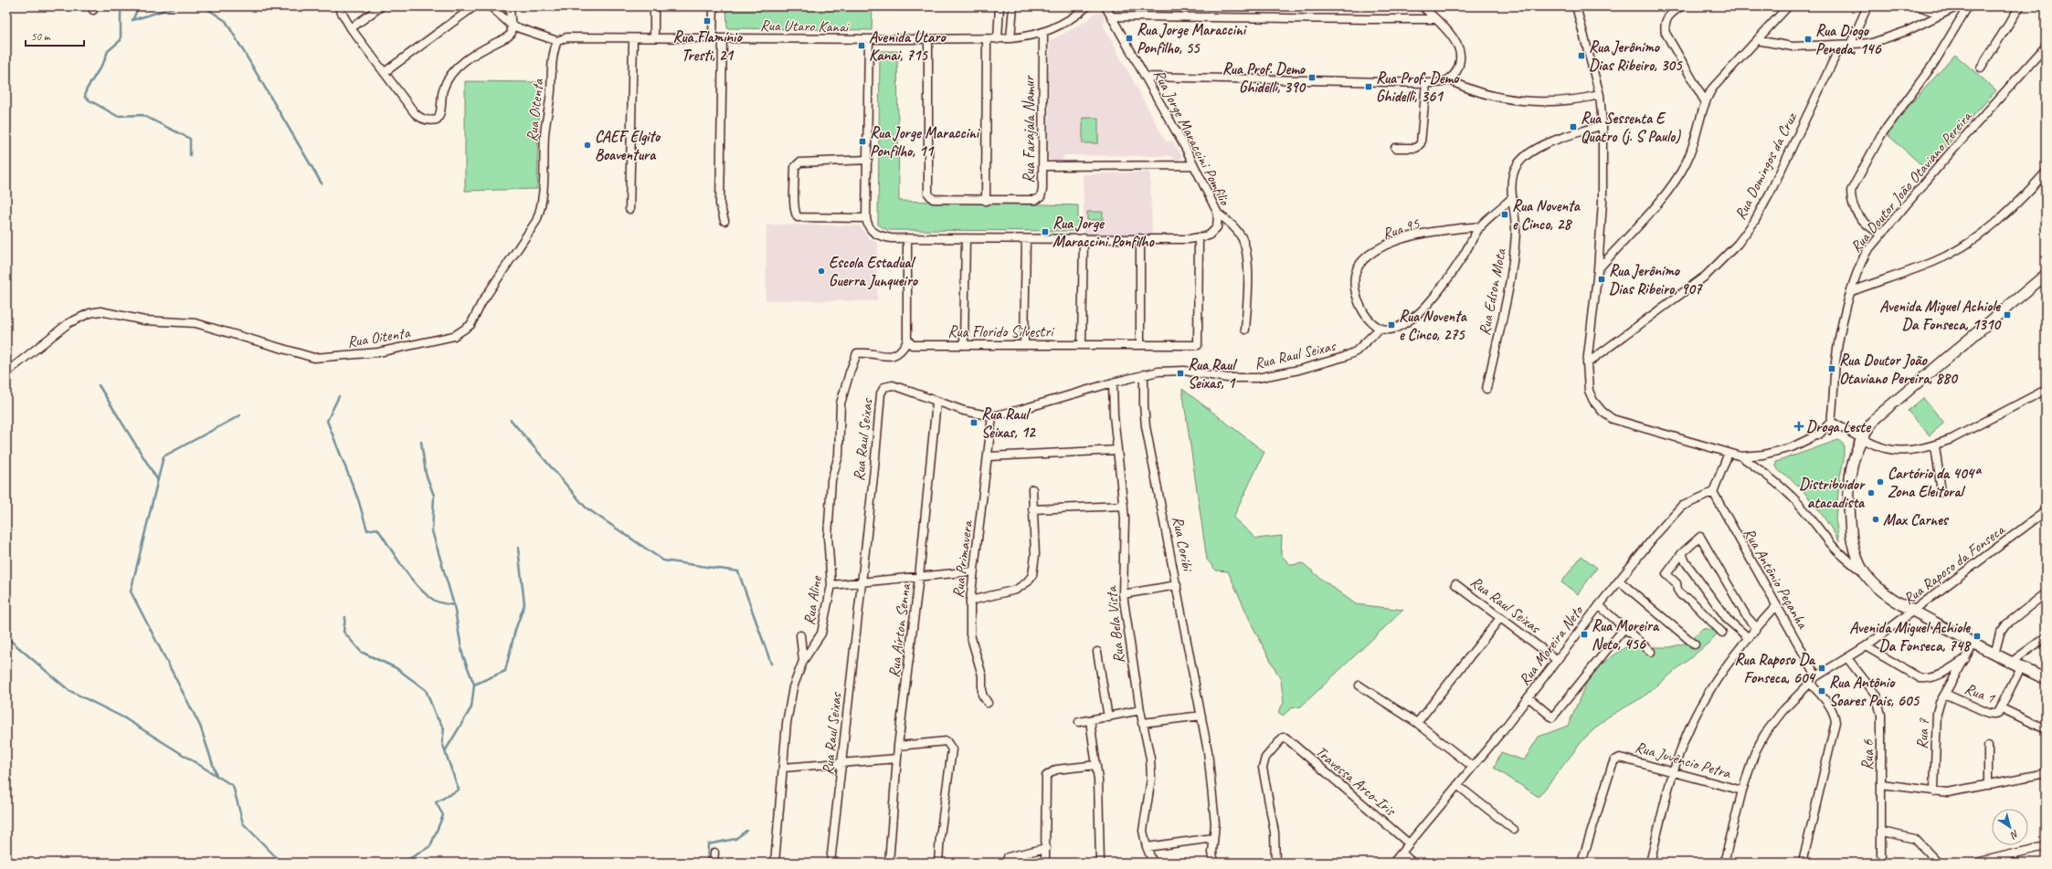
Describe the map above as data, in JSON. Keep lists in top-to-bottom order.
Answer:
{
  "streets": {
    "street": [
      "Rua Utaro Kanai",
      "Rua Oitenta",
      "Rua Farajala Namur",
      "Rua Jorge Maraccini Pomfilio",
      "Rua Domingos da Cruz",
      "Rua Doutor João Otaviano Pereira",
      "Rua 95",
      "Rua Edson Mota",
      "Rua Florido Silvestri",
      "Rua Raul Seixas",
      "Rua Coribi",
      "Rua Primavera",
      "Rua Raposo da Fonseca",
      "Rua Antônio Peçanha",
      "Rua Aline",
      "Rua Bela Vista",
      "Rua Aírton Senna",
      "Rua Moreira Neto",
      "Rua 1",
      "Rua 7",
      "Rua 6",
      "Rua Juvêncio Petra",
      "Travessa Arco-Iris"
    ]
  },
  "crossings": [
    ["Rua Utaro Kanai", "Rua Oitenta"],
    ["Rua Utaro Kanai", "Rua Farajala Namur"],
    ["Rua Jorge Maraccini Pomfilio", "Rua Florido Silvestri"],
    ["Rua 95", "Rua Raul Seixas"],
    ["Rua Florido Silvestri", "Rua Aline"],
    ["Rua Raul Seixas", "Rua Coribi"],
    ["Rua Raul Seixas", "Rua Primavera"],
    ["Rua Raul Seixas", "Rua Bela Vista"],
    ["Rua Raul Seixas", "Rua Aírton Senna"],
    ["Rua Raul Seixas", "Rua Moreira Neto"],
    ["Rua Raposo da Fonseca", "Rua Antônio Peçanha"],
    ["Rua Raposo da Fonseca", "Rua 6"],
    ["Rua Raposo da Fonseca", "Rua Juvêncio Petra"],
    ["Rua Antônio Peçanha", "Rua Moreira Neto"],
    ["Rua Moreira Neto", "Travessa Arco-Iris"],
    ["Rua 1", "Rua 7"]
  ],
  "places": {
    "transit": [
      "Rua Flamínio Tresti, 21",
      "Rua Jorge Maraccini Ponfilho, 55",
      "Rua Diogo Peneda, 146",
      "Avenida Utaro Kanai, 715",
      "Rua Jerônimo Dias Ribeiro, 305",
      "Rua Prof. Demo Ghidelli, 390",
      "Rua Prof. Demo Ghidelli, 361",
      "Rua Sessenta E Quatro (j. S Paulo)",
      "Rua Jorge Maraccini Ponfilho, 11",
      "Rua Noventa e Cinco, 28",
      "Rua Jorge Maraccini Ponfilho",
      "Rua Jerônimo Dias Ribeiro, 907",
      "Avenida Miguel Achiole Da Fonseca, 1310",
      "Rua Noventa e Cinco, 275",
      "Rua Doutor João Otaviano Pereira, 880",
      "Rua Raul Seixas, 1",
      "Rua Raul Seixas, 12",
      "Rua Moreira Neto, 456",
      "Avenida Miguel Achiole Da Fonseca, 748",
      "Rua Raposo Da Fonseca, 604",
      "Rua Antônio Soares Pais, 605"
    ],
    "other": [
      "CAEF Elgito Boaventura",
      "Escola Estadual Guerra Junqueiro",
      "Cartório da 404ª Zona Eleitoral",
      "Distribuidor atacadista",
      "Max Carnes"
    ],
    "health": ["Droga Leste"]
  },
  "scale_bar": "50 m",
  "north": "bottom right"
}
